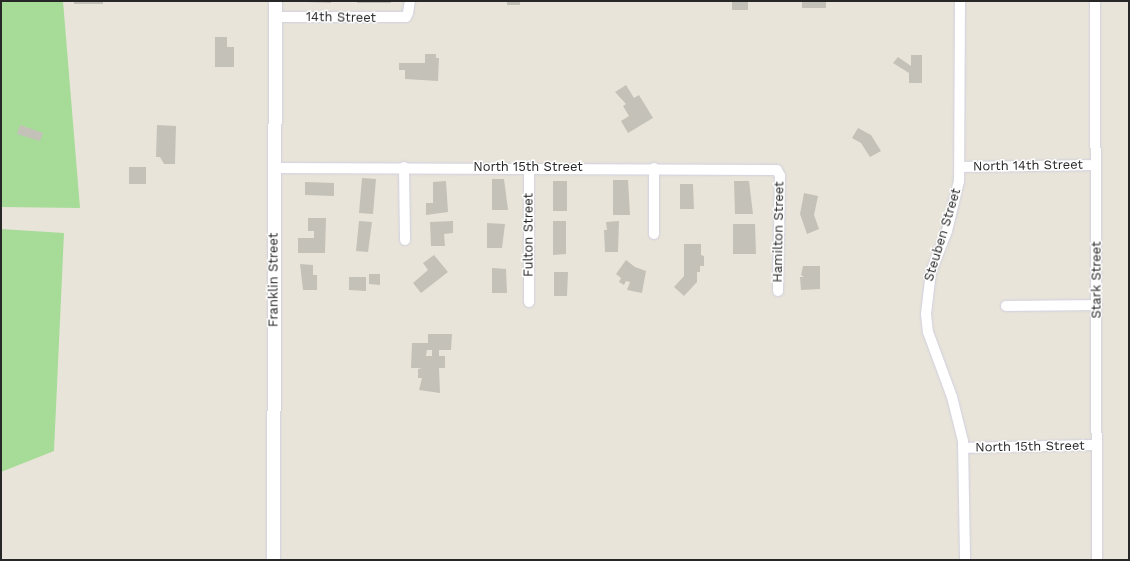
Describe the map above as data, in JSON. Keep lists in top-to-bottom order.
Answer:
{
  "streets": {
    "street": [
      "14th Street",
      "North 14th Street",
      "North 15th Street",
      "Hamilton Street",
      "Fulton Street",
      "Steuben Street",
      "Franklin Street",
      "Stark Street"
    ]
  },
  "crossings": [
    ["14th Street", "Franklin Street"],
    ["North 14th Street", "Steuben Street"],
    ["North 14th Street", "Stark Street"],
    ["North 15th Street", "Hamilton Street"],
    ["North 15th Street", "Fulton Street"],
    ["North 15th Street", "Steuben Street"],
    ["North 15th Street", "Franklin Street"],
    ["North 15th Street", "Stark Street"]
  ]
}
